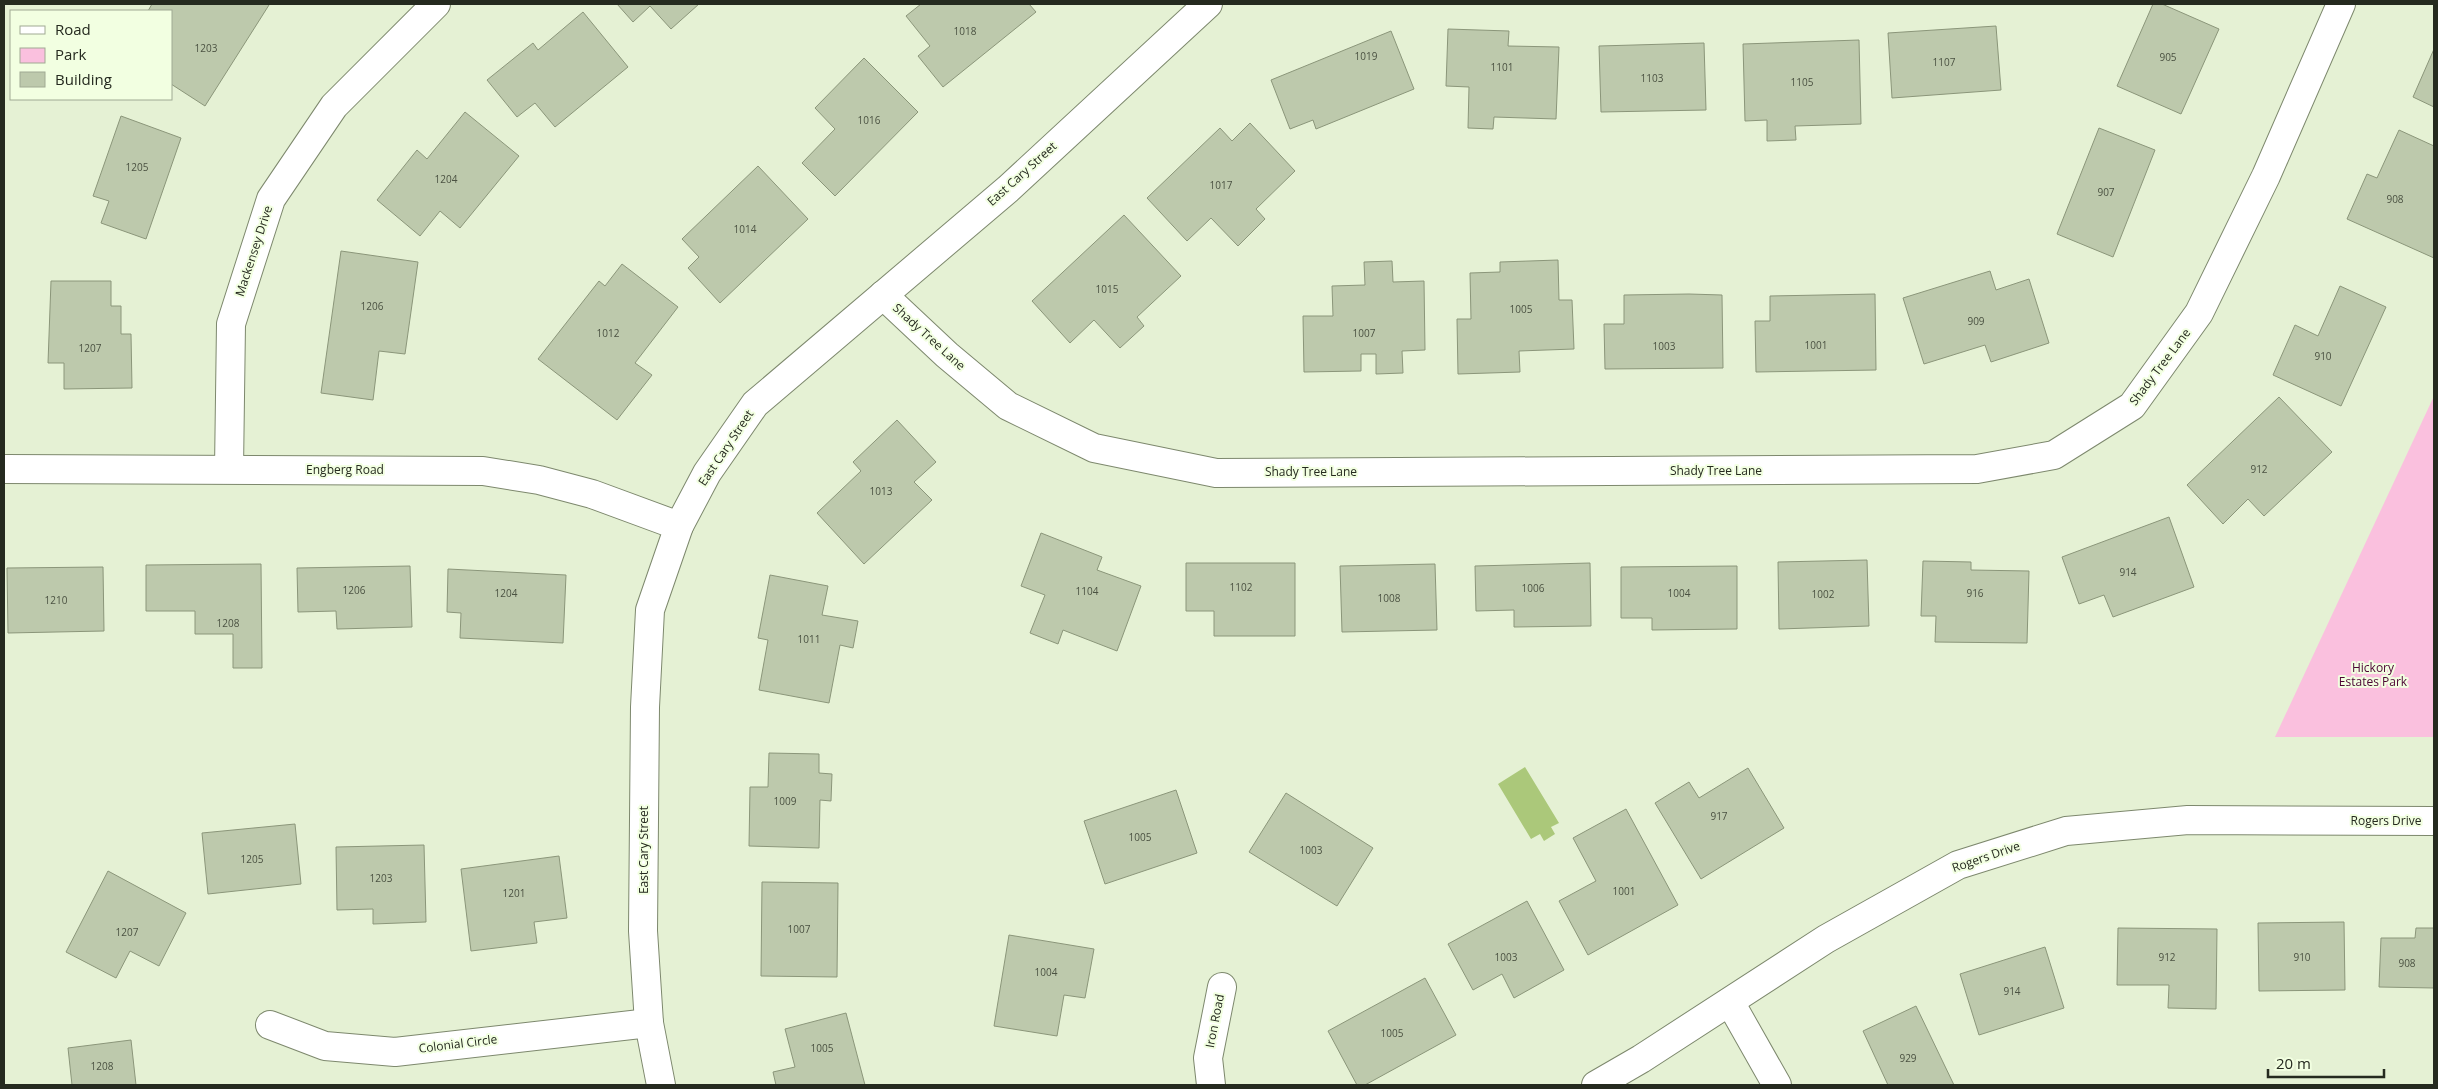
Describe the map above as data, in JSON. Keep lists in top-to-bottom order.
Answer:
{
  "streets": {
    "street": [
      "East Cary Street",
      "Mackensey Drive",
      "Shady Tree Lane",
      "Engberg Road",
      "Rogers Drive",
      "Iron Road",
      "Colonial Circle"
    ]
  },
  "crossings": [
    ["East Cary Street", "Shady Tree Lane"],
    ["East Cary Street", "Engberg Road"],
    ["East Cary Street", "Colonial Circle"],
    ["Mackensey Drive", "Engberg Road"]
  ],
  "parks": ["Hickory Estates Park"],
  "house_numbers": [
    "1018",
    "1203",
    "1019",
    "905",
    "1107",
    "1101",
    "1103",
    "1105",
    "1016",
    "1205",
    "1204",
    "1017",
    "907",
    "908",
    "1014",
    "1015",
    "1206",
    "1005",
    "909",
    "1012",
    "1007",
    "1001",
    "1003",
    "1207",
    "910",
    "912",
    "1013",
    "914",
    "1102",
    "1006",
    "1206",
    "1104",
    "1204",
    "1004",
    "916",
    "1002",
    "1008",
    "1210",
    "1208",
    "1011",
    "1009",
    "917",
    "1005",
    "1003",
    "1205",
    "1203",
    "1001",
    "1201",
    "1007",
    "1207",
    "1003",
    "912",
    "910",
    "908",
    "1004",
    "914",
    "1005",
    "1005",
    "929",
    "1208"
  ],
  "legend": ["Road", "Park", "Building"],
  "scale_bar": "20 m"
}
